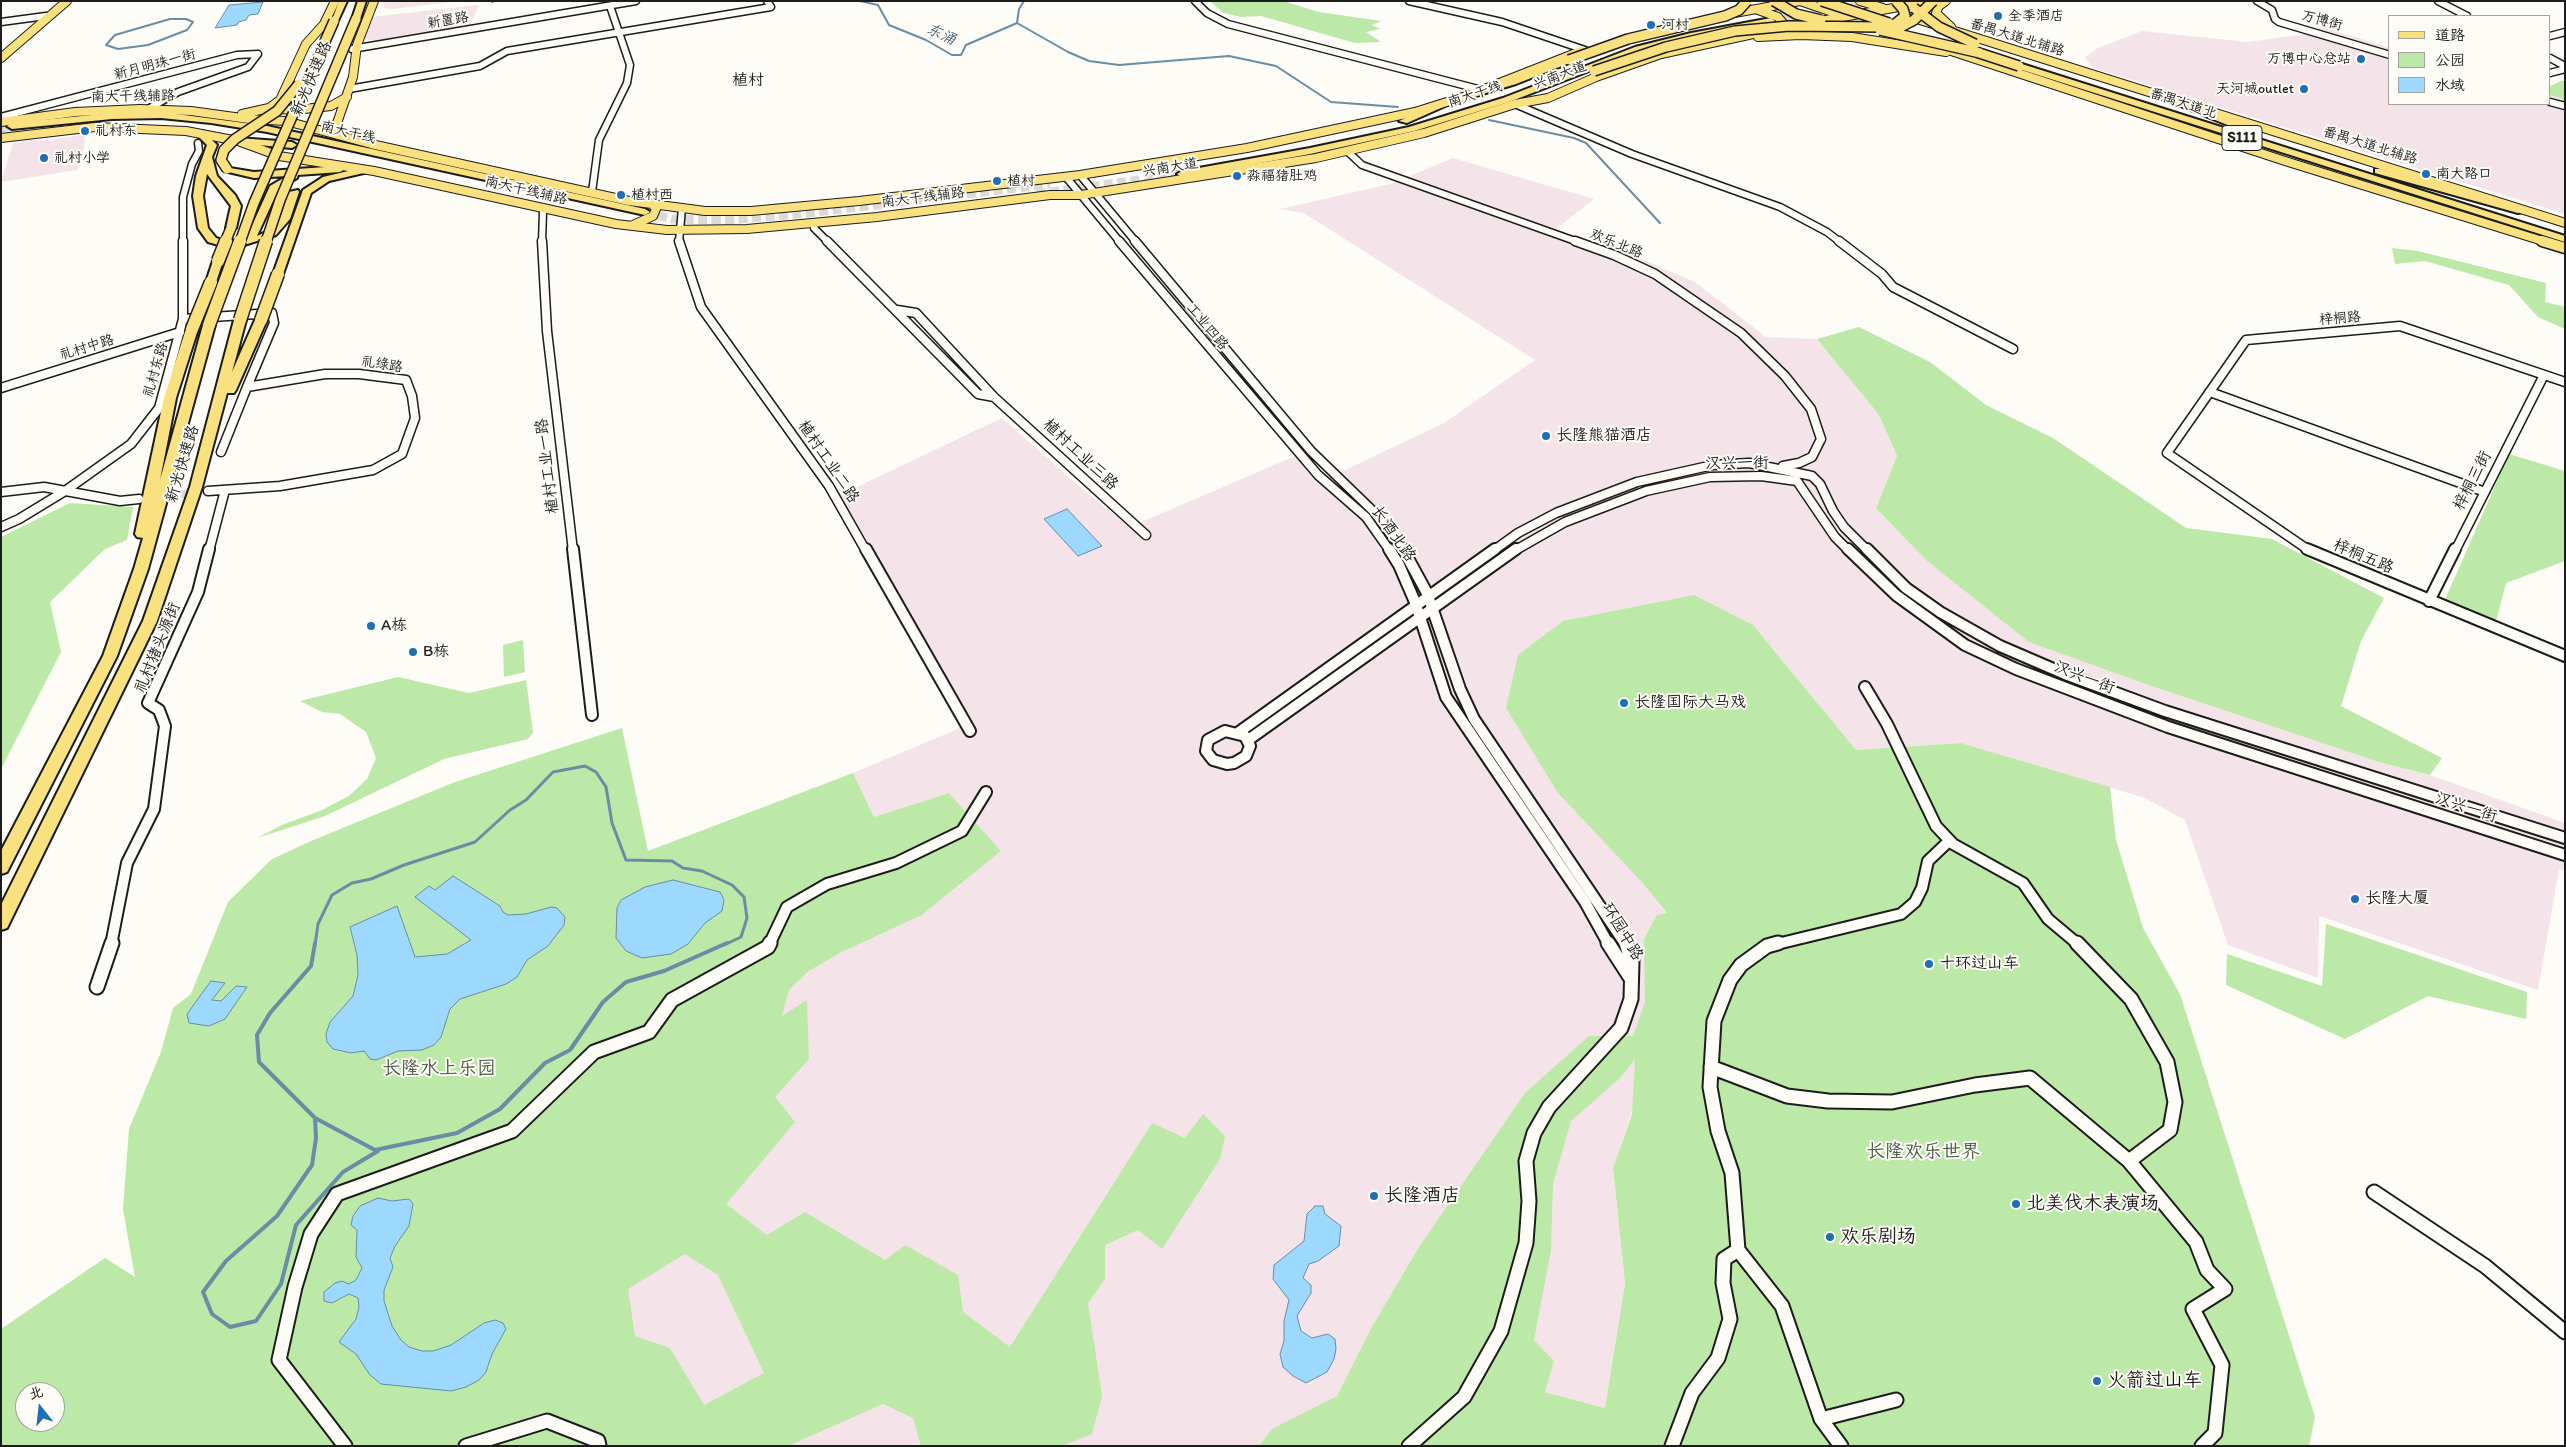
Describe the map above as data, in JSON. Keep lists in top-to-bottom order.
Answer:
{
  "streets": {
    "highway": [
      "新光快速路",
      "南大干线",
      "番禺大道北",
      "S111"
    ],
    "main road": [
      "番禺大道北铺路",
      "兴南大道",
      "南大干线辅路",
      "番禺大道北辅路"
    ],
    "street": [
      "新置路",
      "万博街",
      "新月明珠一街",
      "欢乐北路",
      "梓桐路",
      "工业四路",
      "礼村中路",
      "礼绿路",
      "礼村东路",
      "植村工业三路",
      "植村工业二路",
      "汉兴一街",
      "植村工业一路",
      "梓桐三街",
      "长酒北路",
      "梓桐五路",
      "礼村猪头源街",
      "环园中路"
    ]
  },
  "crossings": [
    ["番禺大道北铺路", "兴南大道"],
    ["番禺大道北铺路", "番禺大道北"],
    ["番禺大道北铺路", "番禺大道北辅路"],
    ["新月明珠一街", "南大干线"],
    ["新月明珠一街", "南大干线辅路"],
    ["兴南大道", "南大干线辅路"],
    ["兴南大道", "欢乐北路"],
    ["兴南大道", "工业四路"],
    ["南大干线", "南大干线辅路"],
    ["南大干线辅路", "礼村东路"],
    ["南大干线辅路", "植村工业二路"],
    ["梓桐路", "梓桐三街"],
    ["梓桐路", "梓桐五路"],
    ["工业四路", "长酒北路"],
    ["礼村中路", "礼村东路"],
    ["礼绿路", "礼村猪头源街"],
    ["汉兴一街", "长酒北路"],
    ["汉兴一街", "环园中路"],
    ["梓桐三街", "梓桐五路"],
    ["长酒北路", "环园中路"]
  ],
  "districts": ["植村"],
  "water": ["东涌"],
  "parks": ["长隆水上乐园", "长隆欢乐世界"],
  "places": [
    "全季酒店",
    "河村",
    "万博中心总站",
    "天河城outlet",
    "礼村东",
    "礼村小学",
    "南大路口",
    "淼福猪肚鸡",
    "植村",
    "植村西",
    "长隆熊猫酒店",
    "A栋",
    "B栋",
    "长隆国际大马戏",
    "长隆大厦",
    "十环过山车",
    "长隆酒店",
    "北美伐木表演场",
    "欢乐剧场",
    "火箭过山车"
  ],
  "legend": ["道路", "公园", "水域"],
  "north": "top"
}
